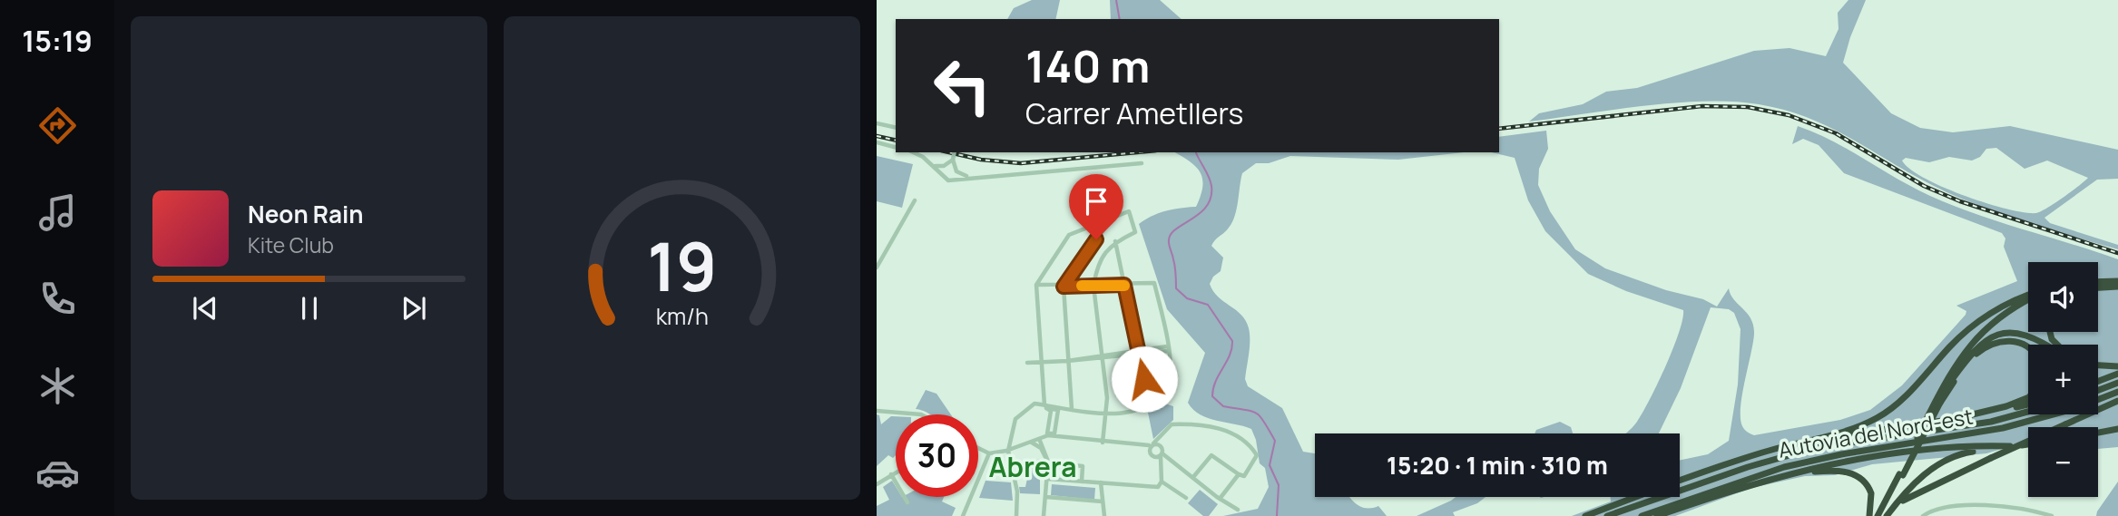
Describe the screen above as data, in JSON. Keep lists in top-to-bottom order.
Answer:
{
  "streets": {
    "highway": ["Autovia del Nord-est"]
  },
  "districts": ["Abrera"],
  "page": {
    "tabs": "15:19",
    "turn": ["140 m", "Carrer Ametllers"],
    "song": ["Neon Rain", "Kite Club"],
    "map_buttons": ["+", "−"],
    "limit": "30",
    "trip": "15:20 · 1 min · 310 m",
    "gauge": ["19", "km/h"]
  }
}
